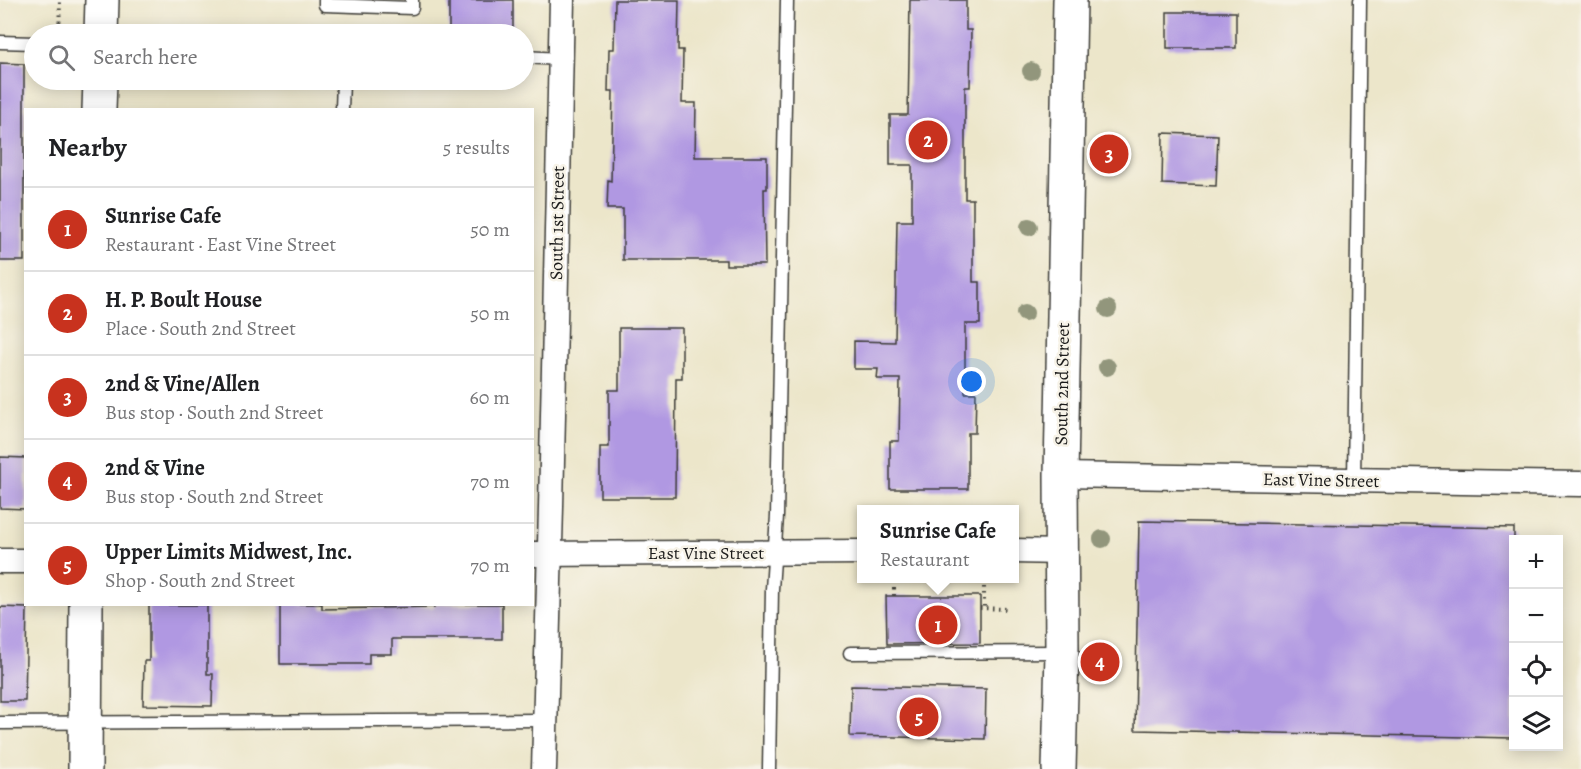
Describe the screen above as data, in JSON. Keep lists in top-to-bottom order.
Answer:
{
  "streets": {
    "main road": ["South 2nd Street"],
    "street": ["South 1st Street", "East Vine Street"]
  },
  "crossings": [
    ["South 1st Street", "East Vine Street"],
    ["South 2nd Street", "East Vine Street"]
  ],
  "page": {
    "search": "Search here",
    "heading": ["Nearby", "5 results"],
    "pins": [
      "2",
      "3",
      "1",
      "4",
      "5"
    ],
    "list": [
      {
        "mark": "1",
        "name": "Sunrise Cafe",
        "note": "Restaurant · East Vine Street",
        "value": "50 m"
      },
      {
        "mark": "2",
        "name": "H. P. Boult House",
        "note": "Place · South 2nd Street",
        "value": "50 m"
      },
      {
        "mark": "3",
        "name": "2nd & Vine/Allen",
        "note": "Bus stop · South 2nd Street",
        "value": "60 m"
      },
      {
        "mark": "4",
        "name": "2nd & Vine",
        "note": "Bus stop · South 2nd Street",
        "value": "70 m"
      },
      {
        "mark": "5",
        "name": "Upper Limits Midwest, Inc.",
        "note": "Shop · South 2nd Street",
        "value": "70 m"
      }
    ],
    "popup": ["Sunrise Cafe", "Restaurant"],
    "map_buttons": ["+", "−"]
  }
}
